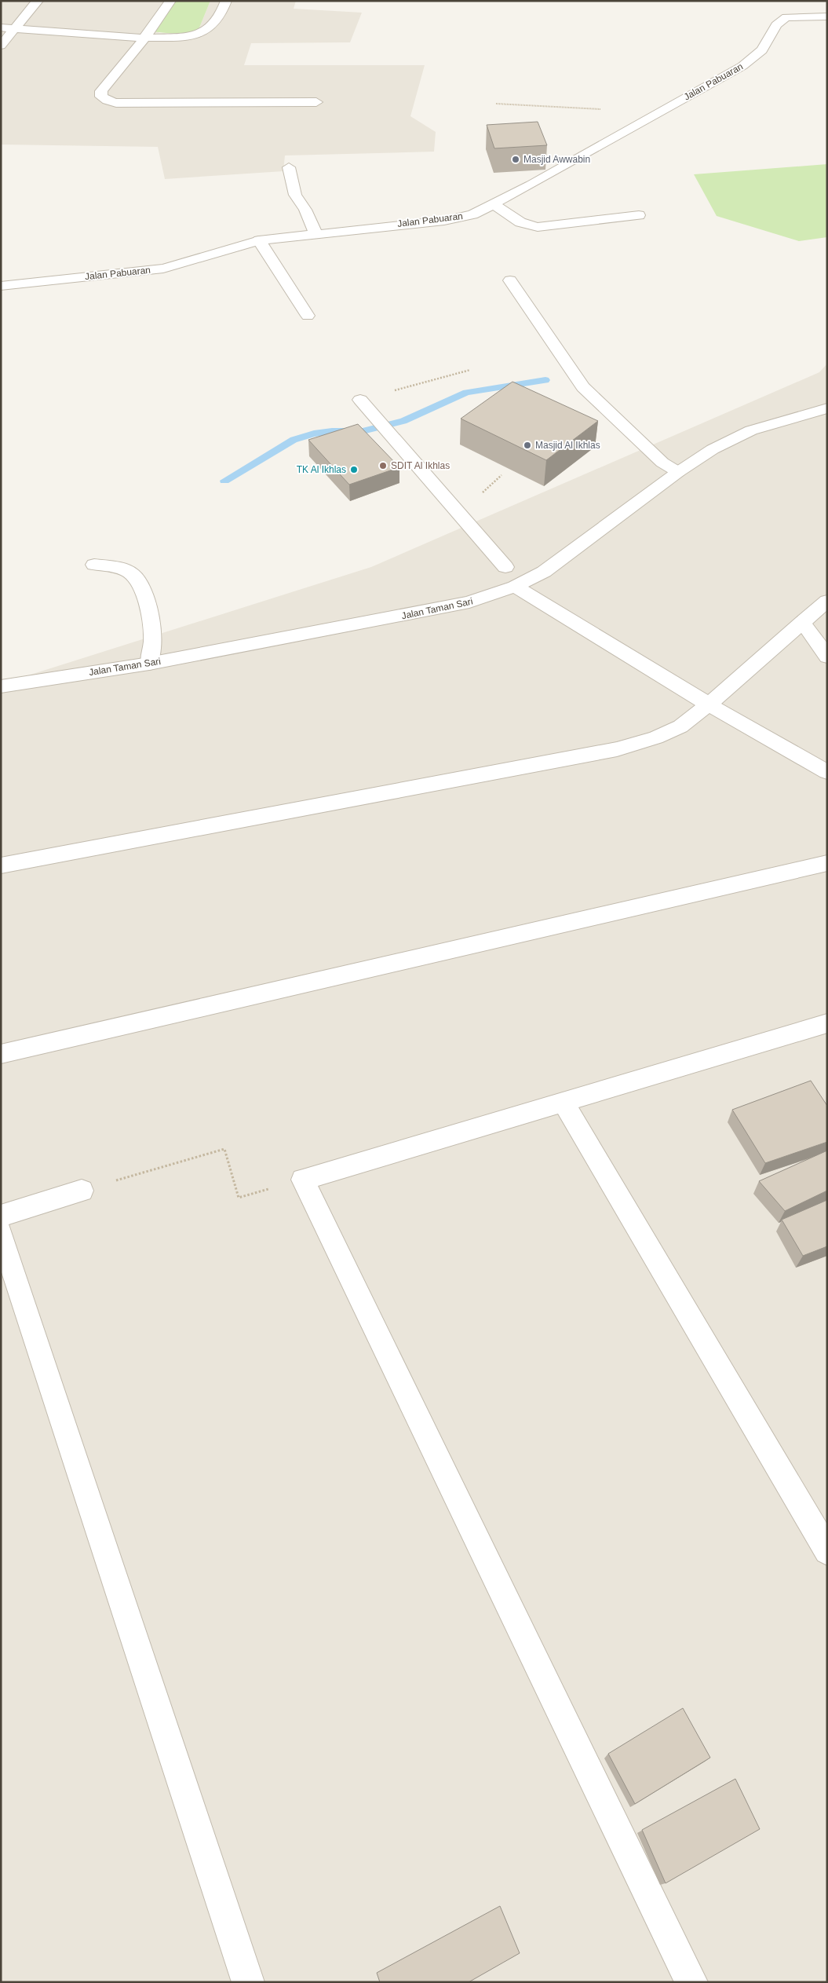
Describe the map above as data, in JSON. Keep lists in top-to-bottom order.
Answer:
{
  "streets": {
    "street": ["Jalan Pabuaran", "Jalan Taman Sari"]
  },
  "places": [
    "Masjid Awwabin",
    "Masjid Al Ikhlas",
    "SDIT Al Ikhlas",
    "TK Al Ikhlas"
  ]
}
